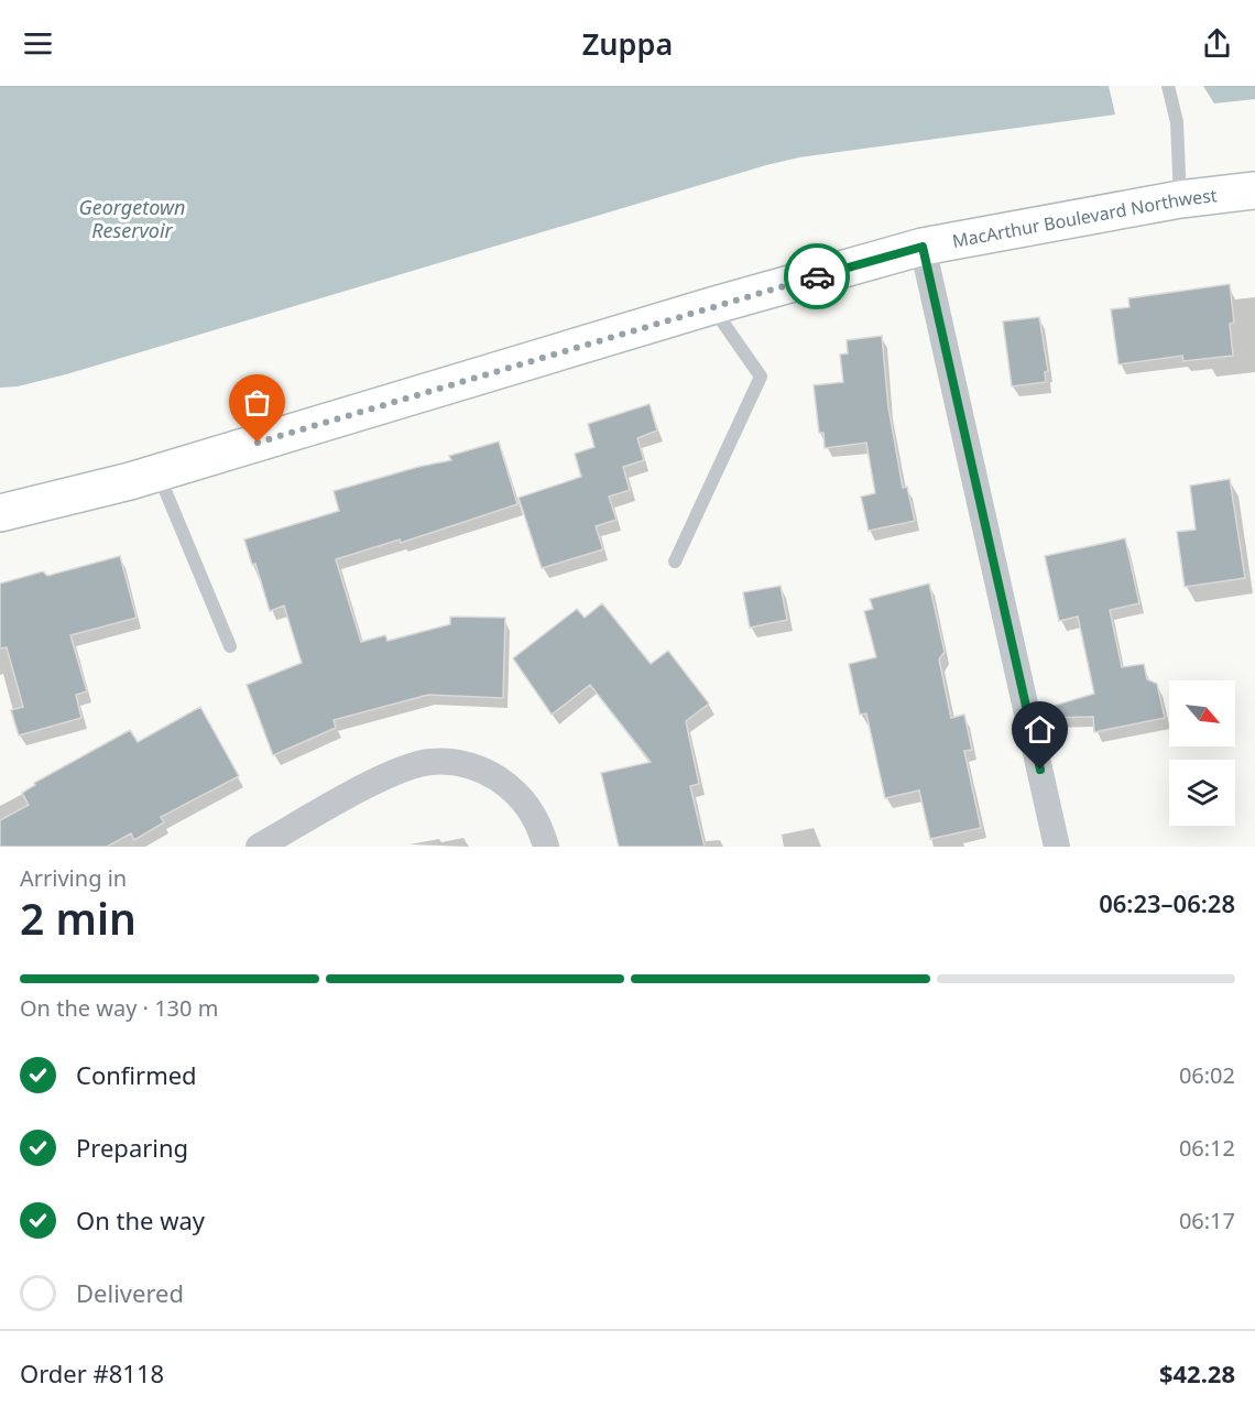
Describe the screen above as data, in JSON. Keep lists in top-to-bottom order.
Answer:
{
  "streets": {
    "main road": ["MacArthur Boulevard Northwest"]
  },
  "water": ["Georgetown Reservoir"],
  "north": "bottom right",
  "page": {
    "header": "Zuppa",
    "heading": ["2 min", "Arriving in", "06:23–06:28"],
    "panel": ["Order #8118", "$42.28"],
    "bar": "On the way · 130 m",
    "list": [
      ["Confirmed", "06:02"],
      ["Preparing", "06:12"],
      ["On the way", "06:17"],
      "Delivered"
    ]
  }
}
